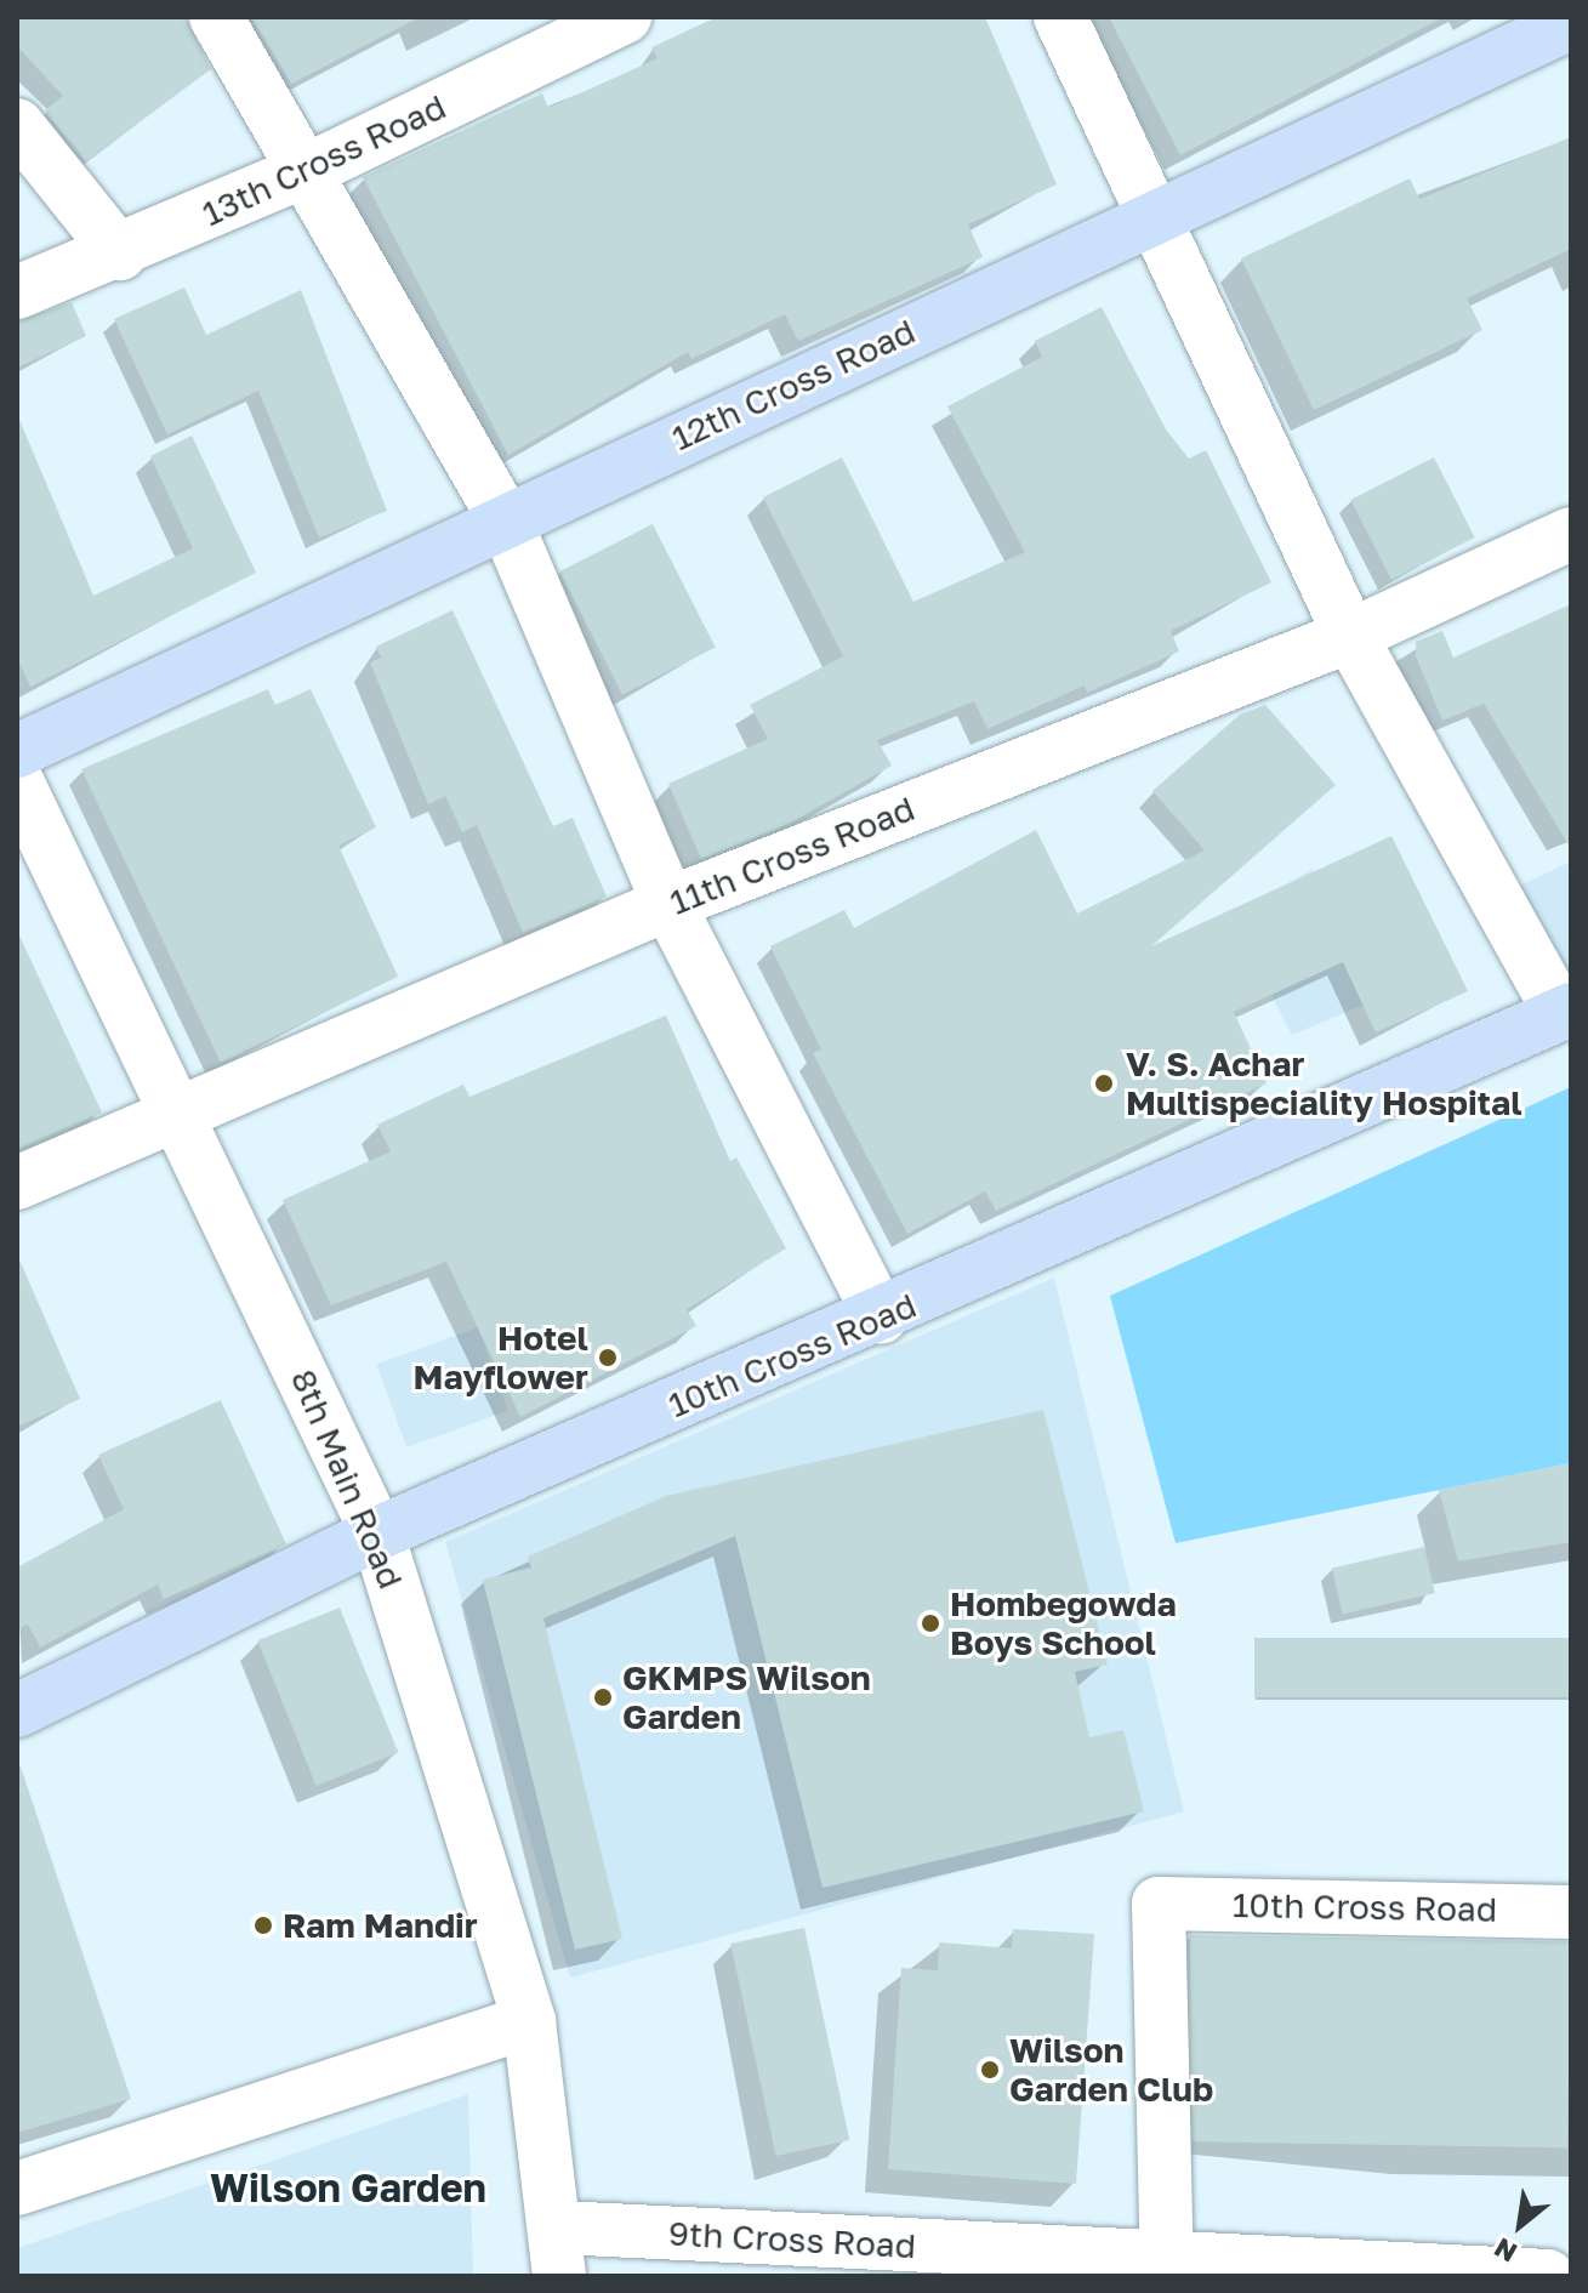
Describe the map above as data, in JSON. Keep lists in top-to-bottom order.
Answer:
{
  "streets": {
    "main road": ["12th Cross Road", "10th Cross Road"],
    "street": [
      "13th Cross Road",
      "11th Cross Road",
      "8th Main Road",
      "9th Cross Road"
    ]
  },
  "crossings": [
    ["11th Cross Road", "8th Main Road"],
    ["10th Cross Road", "8th Main Road"],
    ["10th Cross Road", "9th Cross Road"],
    ["8th Main Road", "9th Cross Road"]
  ],
  "districts": ["Wilson Garden"],
  "places": [
    "V. S. Achar Multispeciality Hospital",
    "Hotel Mayflower",
    "Hombegowda Boys School",
    "GKMPS Wilson Garden",
    "Ram Mandir",
    "Wilson Garden Club"
  ],
  "north": "bottom left"
}
